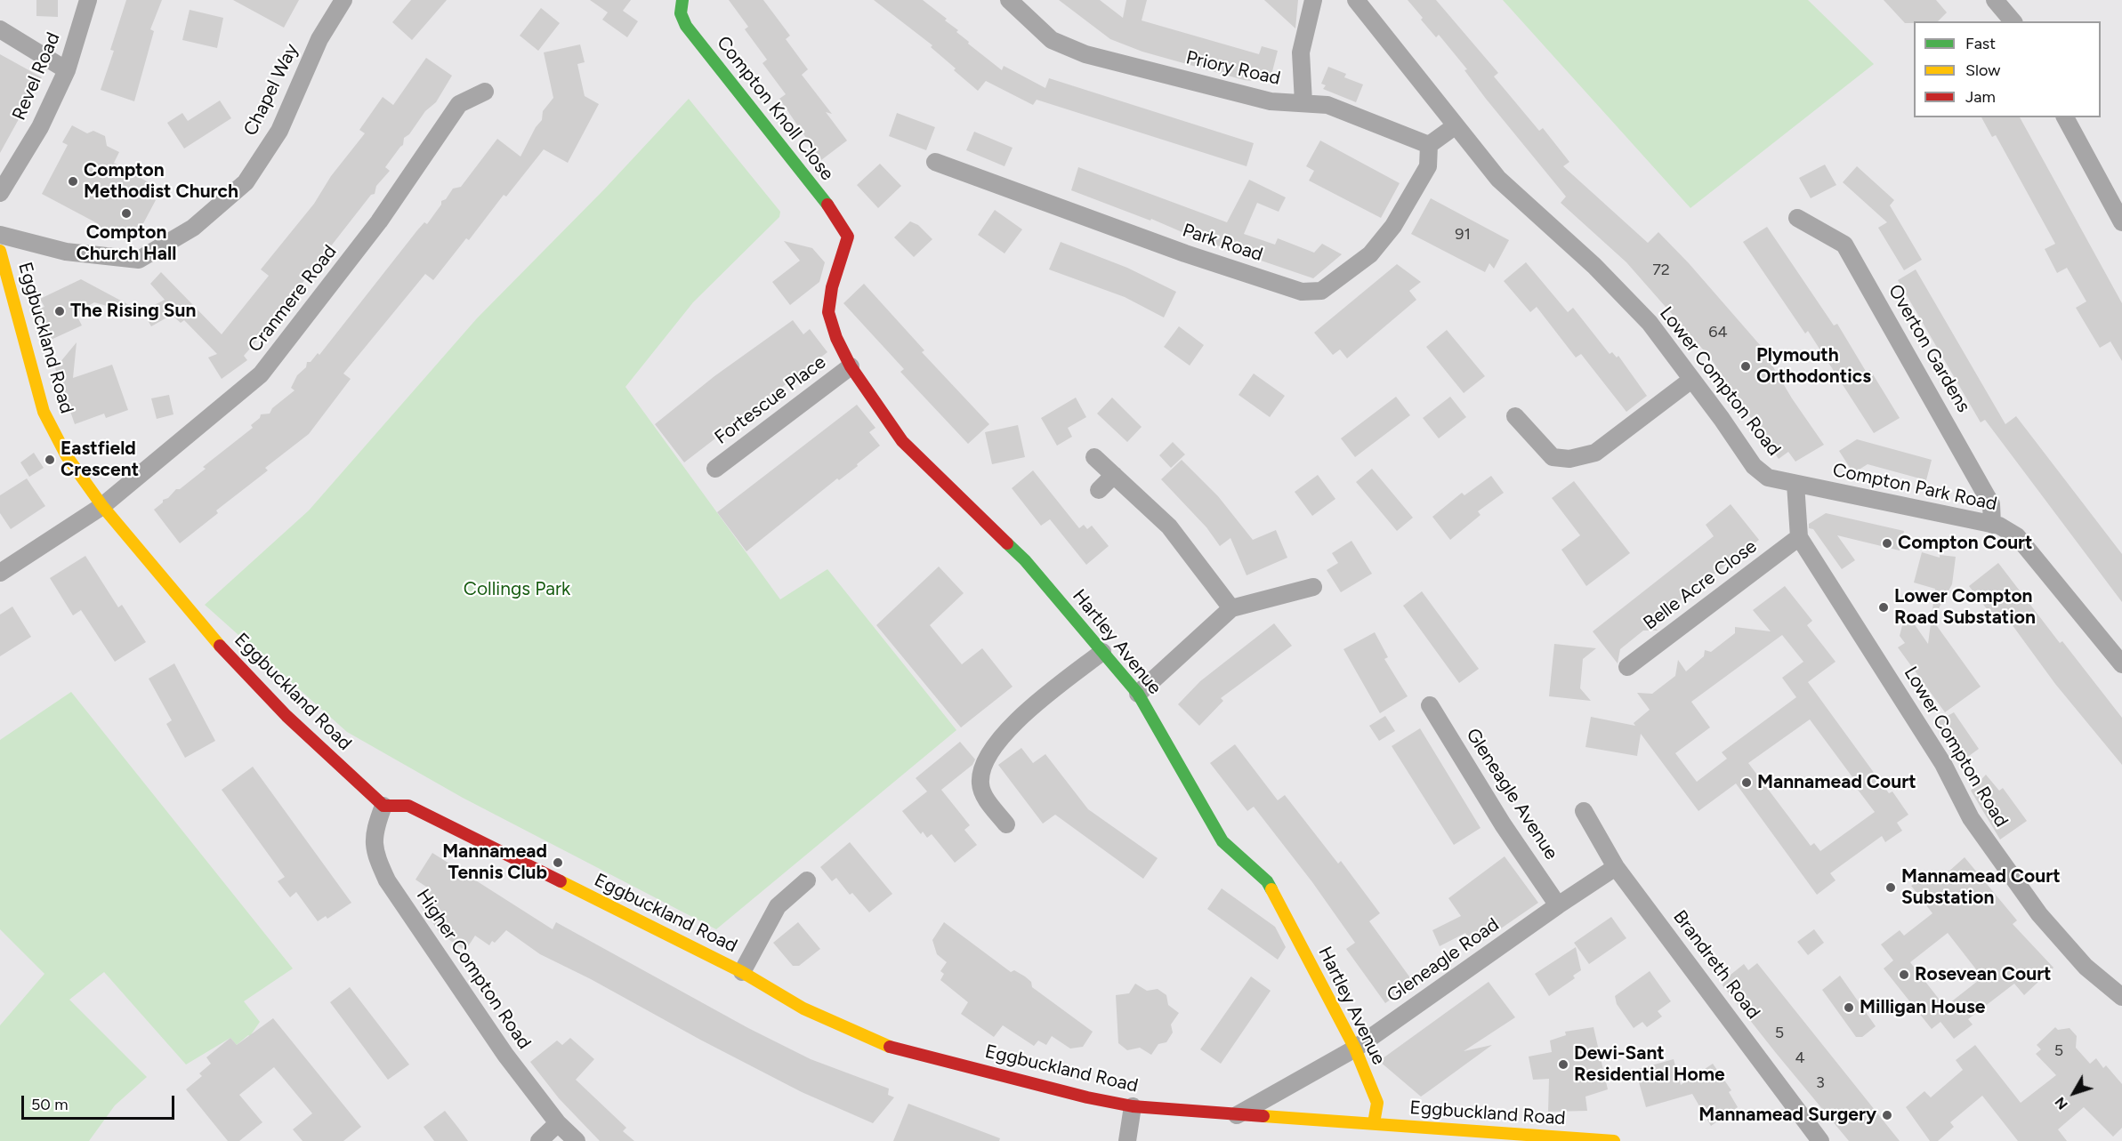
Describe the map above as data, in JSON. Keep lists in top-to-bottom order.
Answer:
{
  "streets": {
    "street": [
      "Priory Road",
      "Revel Road",
      "Chapel Way",
      "Compton Knoll Close",
      "Park Road",
      "Cranmere Road",
      "Eggbuckland Road",
      "Overton Gardens",
      "Lower Compton Road",
      "Fortescue Place",
      "Compton Park Road",
      "Belle Acre Close",
      "Hartley Avenue",
      "Gleneagle Avenue",
      "Gleneagle Road",
      "Brandreth Road",
      "Higher Compton Road"
    ]
  },
  "crossings": [
    ["Priory Road", "Park Road"],
    ["Compton Knoll Close", "Hartley Avenue"],
    ["Cranmere Road", "Eggbuckland Road"],
    ["Eggbuckland Road", "Hartley Avenue"],
    ["Eggbuckland Road", "Gleneagle Road"],
    ["Eggbuckland Road", "Higher Compton Road"],
    ["Overton Gardens", "Compton Park Road"],
    ["Lower Compton Road", "Compton Park Road"],
    ["Lower Compton Road", "Belle Acre Close"],
    ["Fortescue Place", "Hartley Avenue"],
    ["Hartley Avenue", "Gleneagle Road"],
    ["Gleneagle Avenue", "Gleneagle Road"],
    ["Gleneagle Road", "Brandreth Road"]
  ],
  "parks": ["Collings Park"],
  "places": [
    "Compton Methodist Church",
    "Compton Church Hall",
    "The Rising Sun",
    "Plymouth Orthodontics",
    "Eastfield Crescent",
    "Compton Court",
    "Lower Compton Road Substation",
    "Mannamead Court",
    "Mannamead Tennis Club",
    "Mannamead Court Substation",
    "Rosevean Court",
    "Milligan House",
    "Dewi-Sant Residential Home",
    "Mannamead Surgery"
  ],
  "house_numbers": [
    "91",
    "72",
    "64",
    "5",
    "5",
    "4",
    "3"
  ],
  "legend": ["Fast", "Slow", "Jam"],
  "scale_bar": "50 m",
  "north": "bottom left"
}
